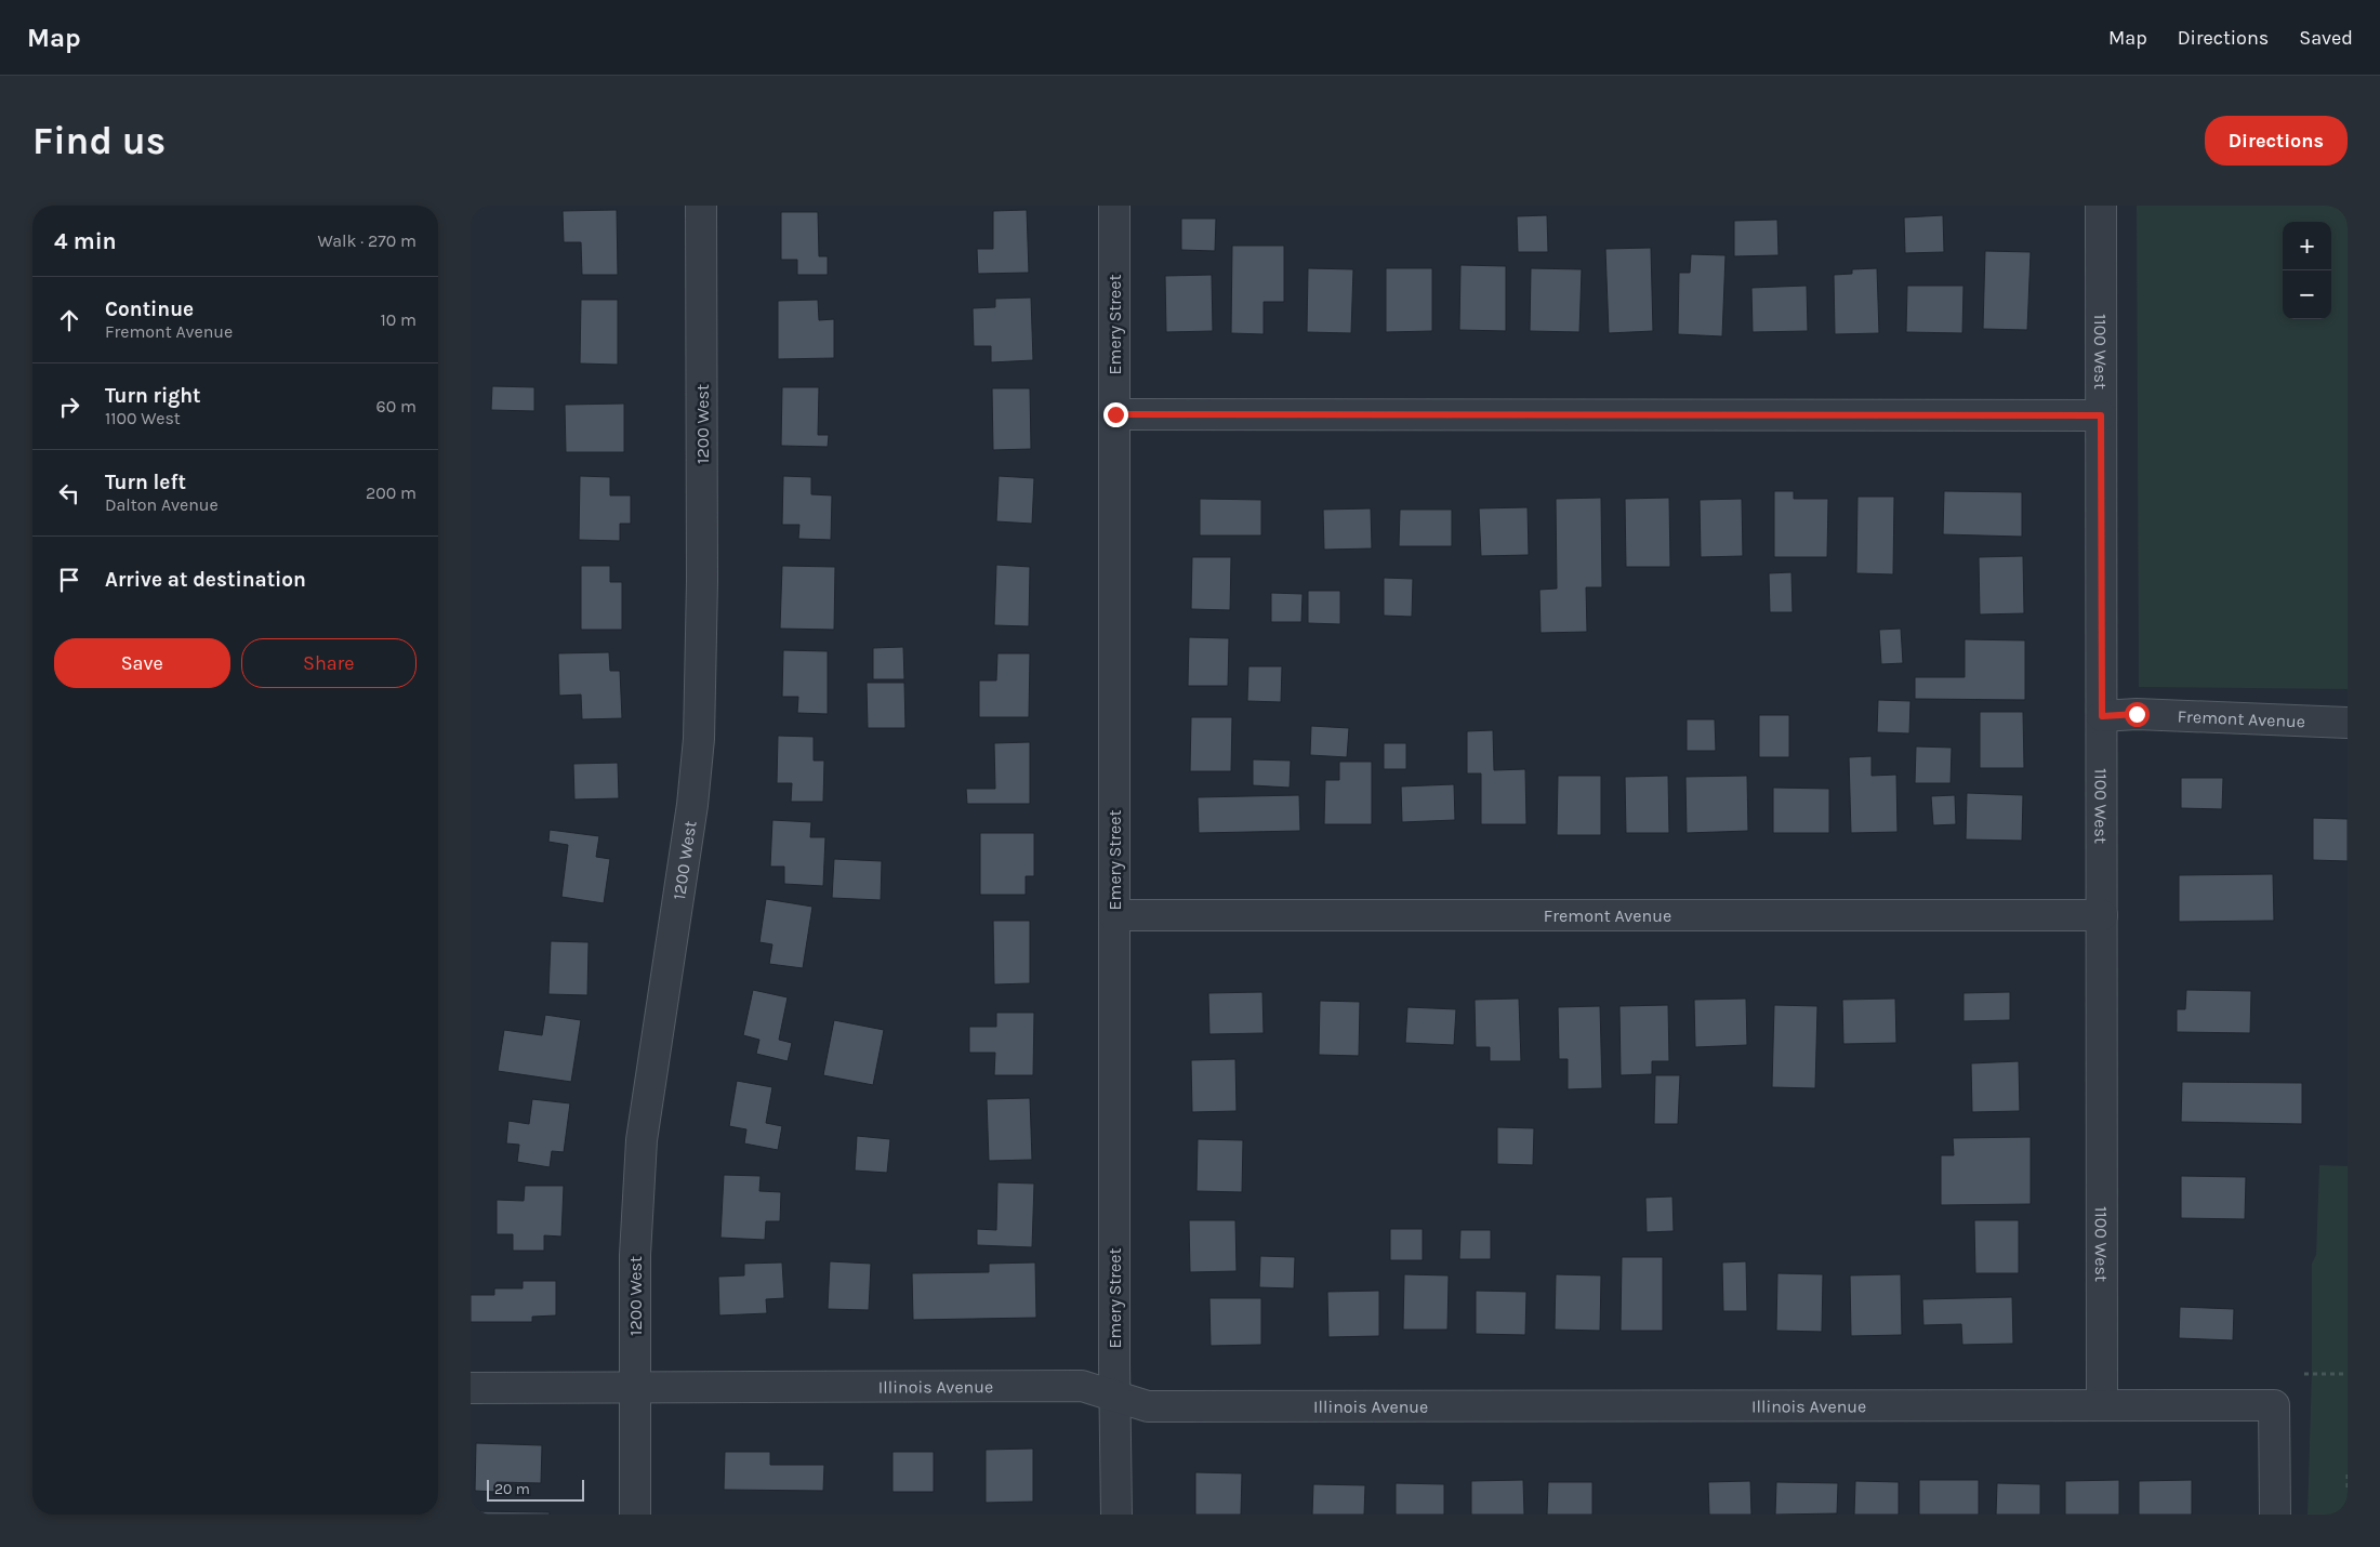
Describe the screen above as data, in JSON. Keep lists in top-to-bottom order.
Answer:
{
  "streets": {
    "street": [
      "Emery Street",
      "1100 West",
      "1200 West",
      "Fremont Avenue",
      "Illinois Avenue"
    ]
  },
  "crossings": [
    ["Emery Street", "Fremont Avenue"],
    ["Emery Street", "Illinois Avenue"],
    ["1100 West", "Fremont Avenue"],
    ["1100 West", "Illinois Avenue"],
    ["1200 West", "Illinois Avenue"]
  ],
  "scale_bar": "20 m",
  "page": {
    "header": "Map",
    "nav": ["Map", "Directions", "Saved"],
    "buttons": [
      "Directions",
      ["Save", "Share"]
    ],
    "title": "Find us",
    "heading": ["4 min", "Walk · 270 m"],
    "map_buttons": ["+", "−"],
    "list": [
      ["Continue", "Fremont Avenue", "10 m"],
      ["Turn right", "1100 West", "60 m"],
      ["Turn left", "Dalton Avenue", "200 m"],
      "Arrive at destination"
    ],
    "scale": "20 m"
  }
}
